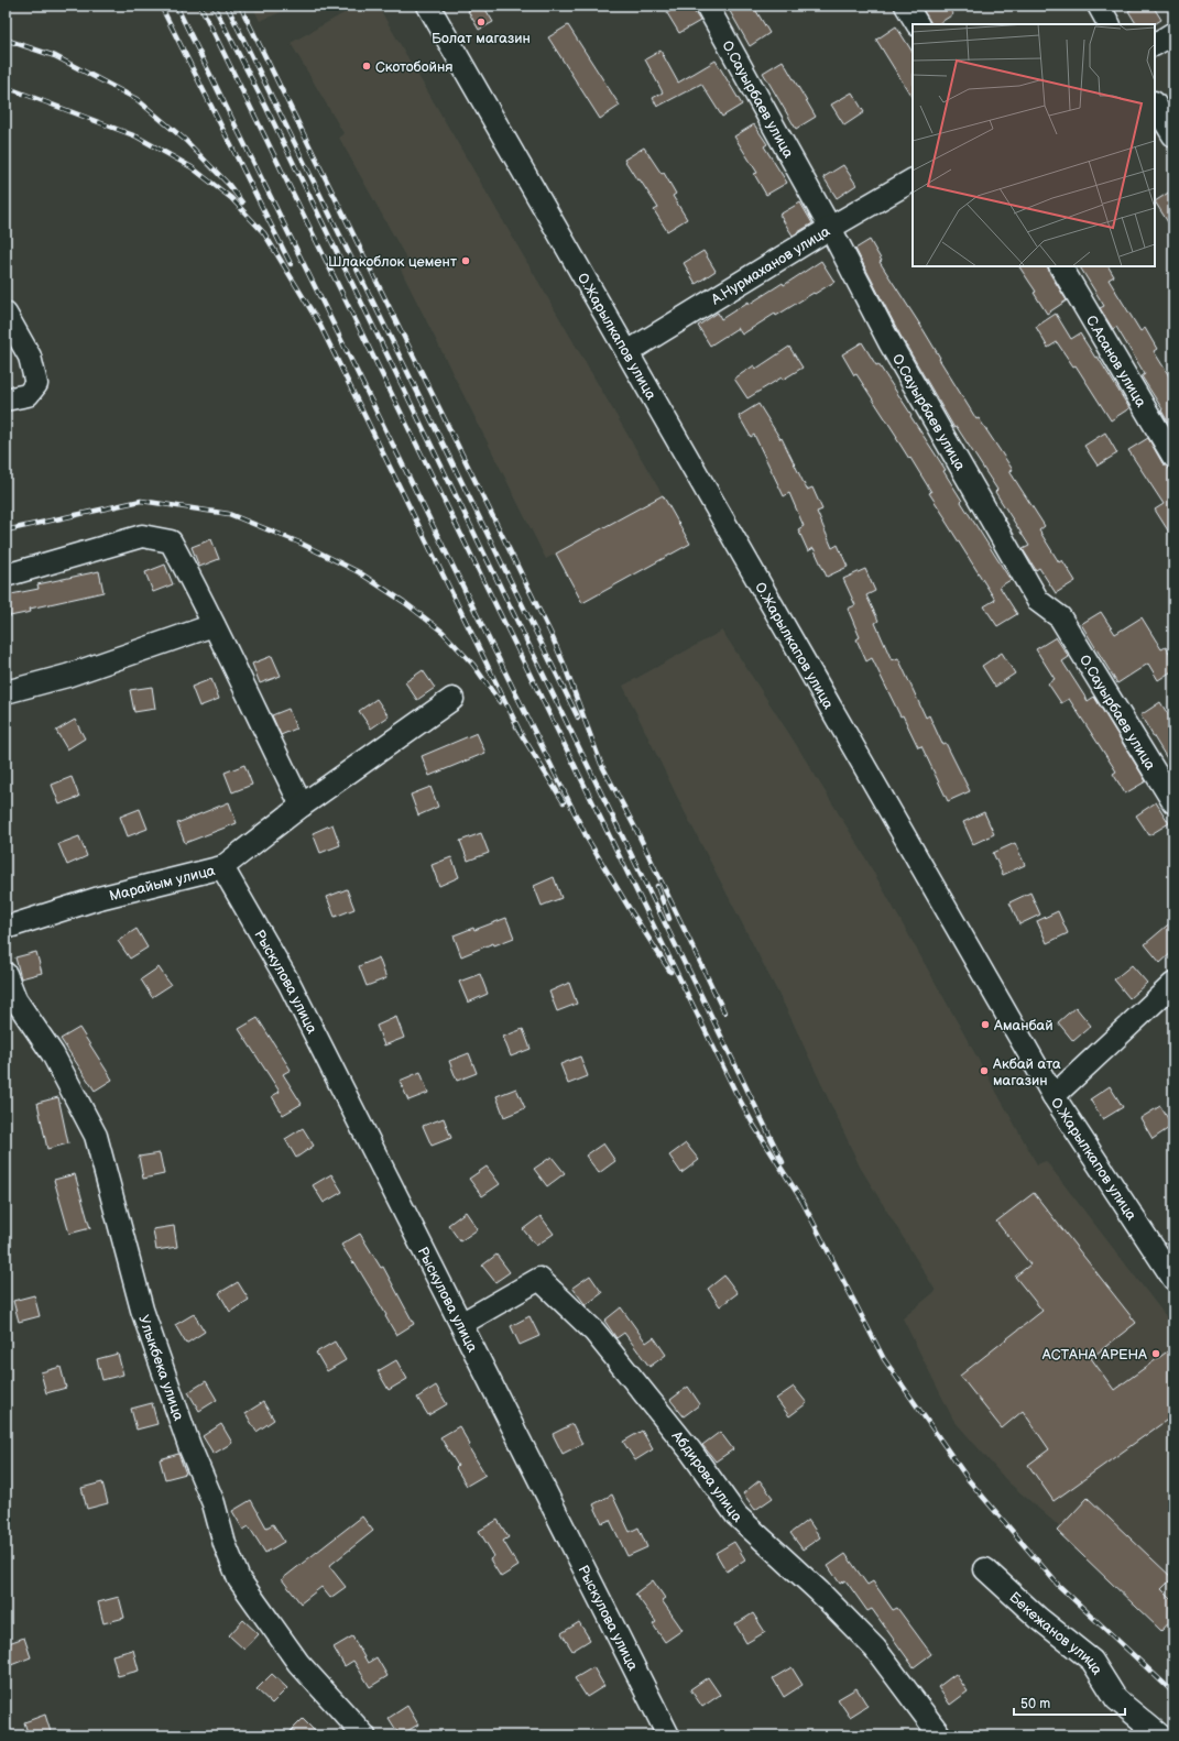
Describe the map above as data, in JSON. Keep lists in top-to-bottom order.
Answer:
{
  "streets": {
    "street": [
      "О.Сауырбаев улица",
      "А.Нурмаханов улица",
      "О.Жарылкапов улица",
      "С.Асанов улица",
      "Марайым улица",
      "Рыскулова улица",
      "Улыкбека улица",
      "Абдирова улица",
      "Бекежанов улица"
    ]
  },
  "crossings": [
    ["О.Сауырбаев улица", "А.Нурмаханов улица"],
    ["А.Нурмаханов улица", "О.Жарылкапов улица"],
    ["Марайым улица", "Рыскулова улица"],
    ["Рыскулова улица", "Абдирова улица"]
  ],
  "places": [
    "Болат магазин",
    "Скотобойня",
    "Шлакоблок цемент",
    "Аманбай",
    "Акбай ата магазин",
    "АСТАНА АРЕНА"
  ],
  "scale_bar": "50 m"
}
